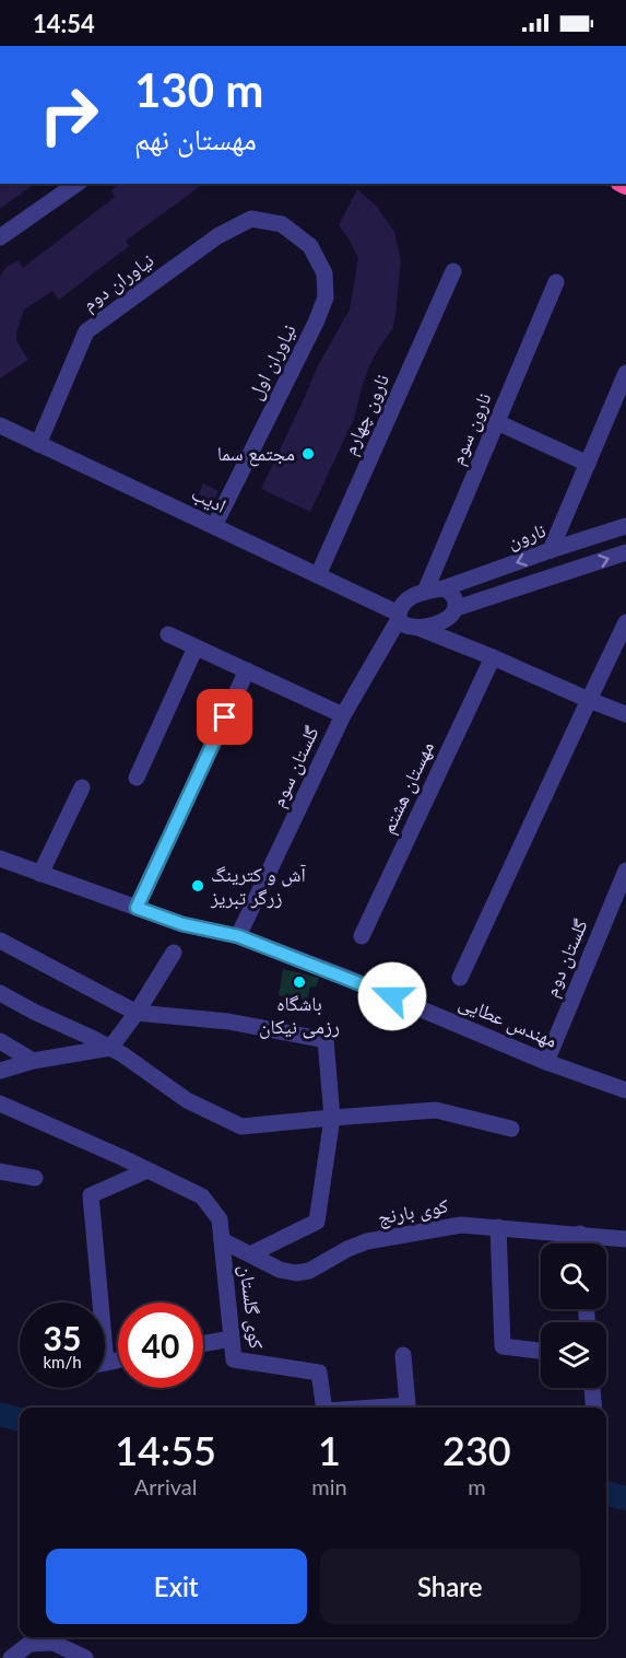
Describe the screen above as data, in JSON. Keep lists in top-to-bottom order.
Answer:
{
  "streets": {
    "street": [
      "نیاوران دوم",
      "نیاوران اول",
      "نارون چهارم",
      "نارون سوم",
      "ادیب",
      "نارون",
      "گلستان سوم",
      "مهستان هشتم",
      "گلستان دوم",
      "مهندس عطایی",
      "کوی بارنج",
      "کوی گلستان"
    ]
  },
  "crossings": [
    ["نیاوران دوم", "نیاوران اول"],
    ["نیاوران دوم", "ادیب"],
    ["نیاوران اول", "ادیب"],
    ["نارون چهارم", "ادیب"],
    ["نارون سوم", "ادیب"],
    ["نارون سوم", "نارون"],
    ["نارون سوم", "گلستان سوم"],
    ["ادیب", "نارون"],
    ["ادیب", "گلستان سوم"],
    ["نارون", "گلستان سوم"],
    ["گلستان سوم", "مهندس عطایی"],
    ["گلستان دوم", "مهندس عطایی"],
    ["کوی بارنج", "کوی گلستان"]
  ],
  "places": ["مجتمع سما", "آش و کترینگ زرگر تبریز", "باشگاه رزمی نیکان"],
  "page": {
    "status": "14:54",
    "turn": ["130 m", "مهستان نهم"],
    "speed": "35 km/h",
    "limit": "40",
    "eta": [
      "14:55",
      "Arrival",
      "1",
      "min",
      "230",
      "m"
    ],
    "buttons": ["Exit", "Share"]
  }
}
